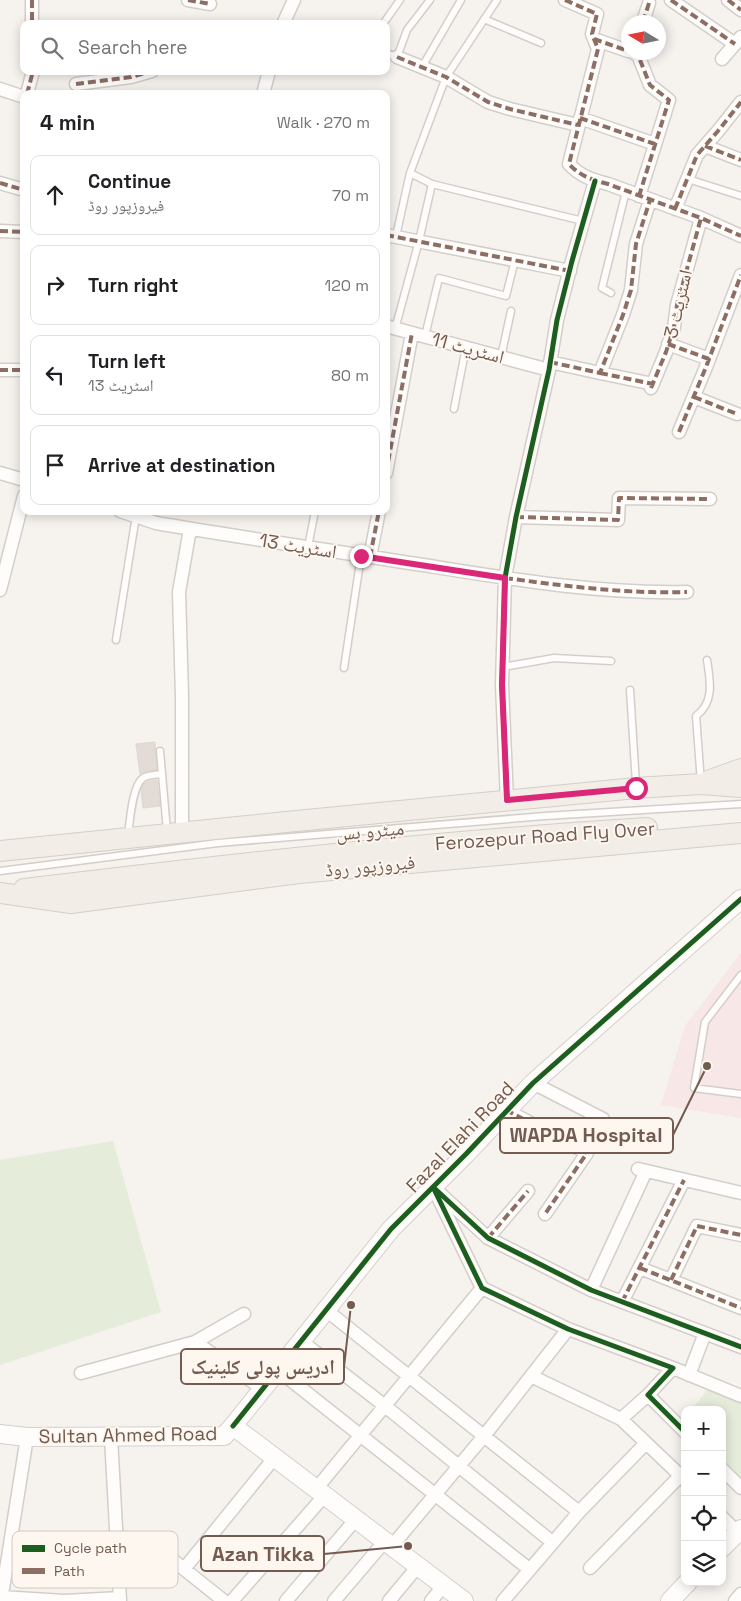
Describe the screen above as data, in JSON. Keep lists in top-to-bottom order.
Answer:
{
  "streets": {
    "main road": ["Ferozepur Road Fly Over", "فیروزپور روڈ"],
    "street": [
      "اسٹریٹ 3",
      "اسٹریٹ 11",
      "اسٹریٹ 13",
      "Fazal Elahi Road",
      "Sultan Ahmed Road"
    ],
    "lane": ["میٹرو بس"]
  },
  "crossings": [
    ["اسٹریٹ 3", "اسٹریٹ 11"],
    ["Ferozepur Road Fly Over", "فیروزپور روڈ"],
    ["Fazal Elahi Road", "Sultan Ahmed Road"]
  ],
  "places": ["WAPDA Hospital", "ادریس پولی کلینیک", "Azan Tikka"],
  "legend": ["Cycle path", "Path"],
  "north": "left",
  "page": {
    "search": "Search here",
    "heading": ["4 min", "Walk · 270 m"],
    "list": [
      ["Continue", "فیروزپور روڈ", "70 m"],
      ["Turn right", "120 m"],
      ["Turn left", "اسٹریٹ 13", "80 m"],
      "Arrive at destination"
    ],
    "map_buttons": ["+", "−"]
  }
}
